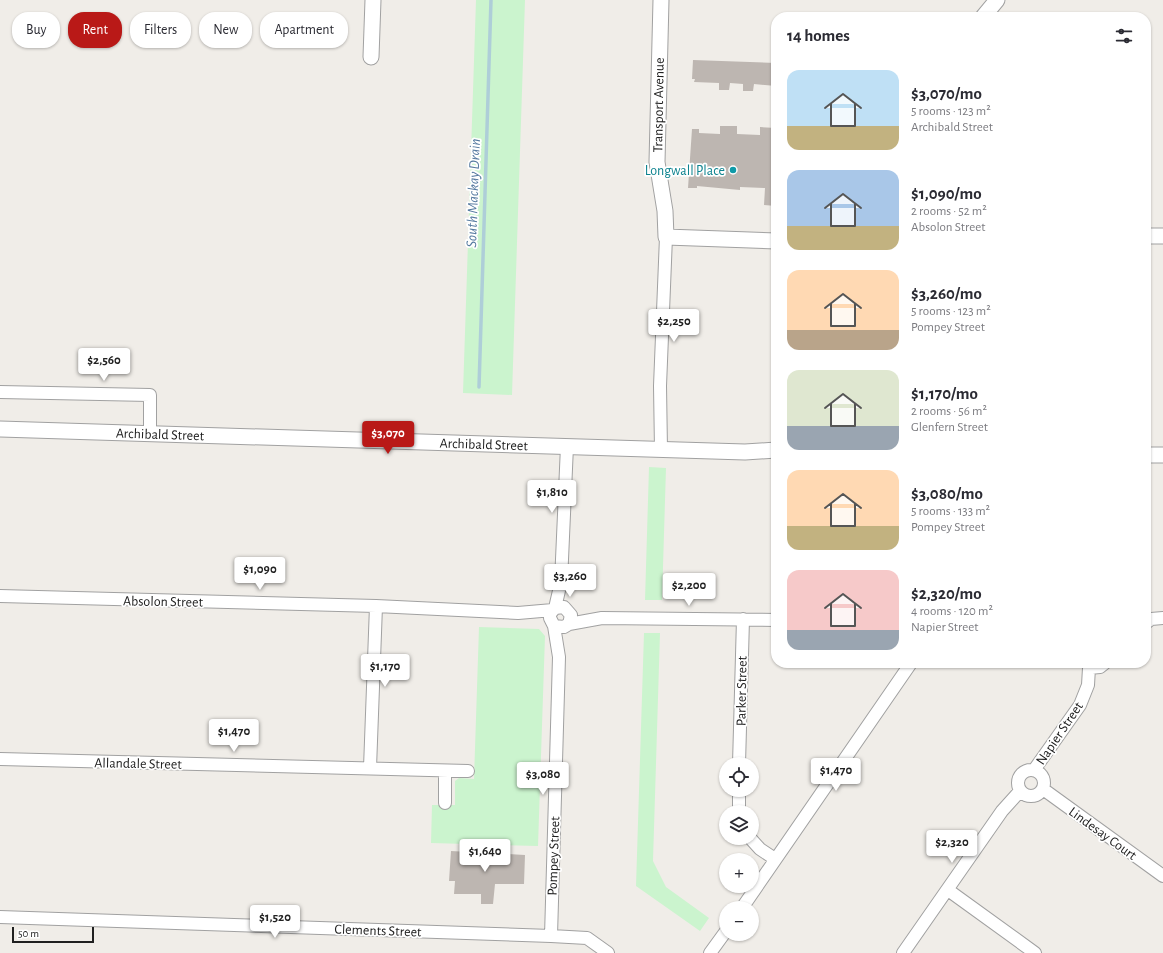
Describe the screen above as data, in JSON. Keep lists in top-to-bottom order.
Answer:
{
  "streets": {
    "street": [
      "Transport Avenue",
      "Archibald Street",
      "Absolon Street",
      "Parker Street",
      "Napier Street",
      "Allandale Street",
      "Lindesay Court",
      "Pompey Street",
      "Clements Street"
    ]
  },
  "crossings": [
    ["Transport Avenue", "Archibald Street"],
    ["Absolon Street", "Parker Street"],
    ["Absolon Street", "Pompey Street"],
    ["Napier Street", "Lindesay Court"],
    ["Pompey Street", "Clements Street"]
  ],
  "water": ["South Mackay Drain"],
  "places": ["Longwall Place"],
  "scale_bar": "50 m",
  "page": {
    "chip": [
      "Buy",
      "Rent",
      "Filters",
      "New",
      "Apartment"
    ],
    "heading": "14 homes",
    "list": [
      {
        "name": "$3,070/mo",
        "note": "5 rooms · 123 m² · Archibald Street"
      },
      {
        "name": "$1,090/mo",
        "note": "2 rooms · 52 m² · Absolon Street"
      },
      {
        "name": "$3,260/mo",
        "note": "5 rooms · 123 m² · Pompey Street"
      },
      {
        "name": "$1,170/mo",
        "note": "2 rooms · 56 m² · Glenfern Street"
      },
      {
        "name": "$3,080/mo",
        "note": "5 rooms · 133 m² · Pompey Street"
      },
      {
        "name": "$2,320/mo",
        "note": "4 rooms · 120 m² · Napier Street"
      }
    ],
    "price": [
      "$2,250",
      "$2,560",
      "$3,070",
      "$1,810",
      "$1,090",
      "$3,260",
      "$2,200",
      "$1,170",
      "$1,470",
      "$1,470",
      "$3,080",
      "$2,320",
      "$1,640",
      "$1,520"
    ],
    "map_buttons": ["+", "−"],
    "scale": "50 m"
  }
}
